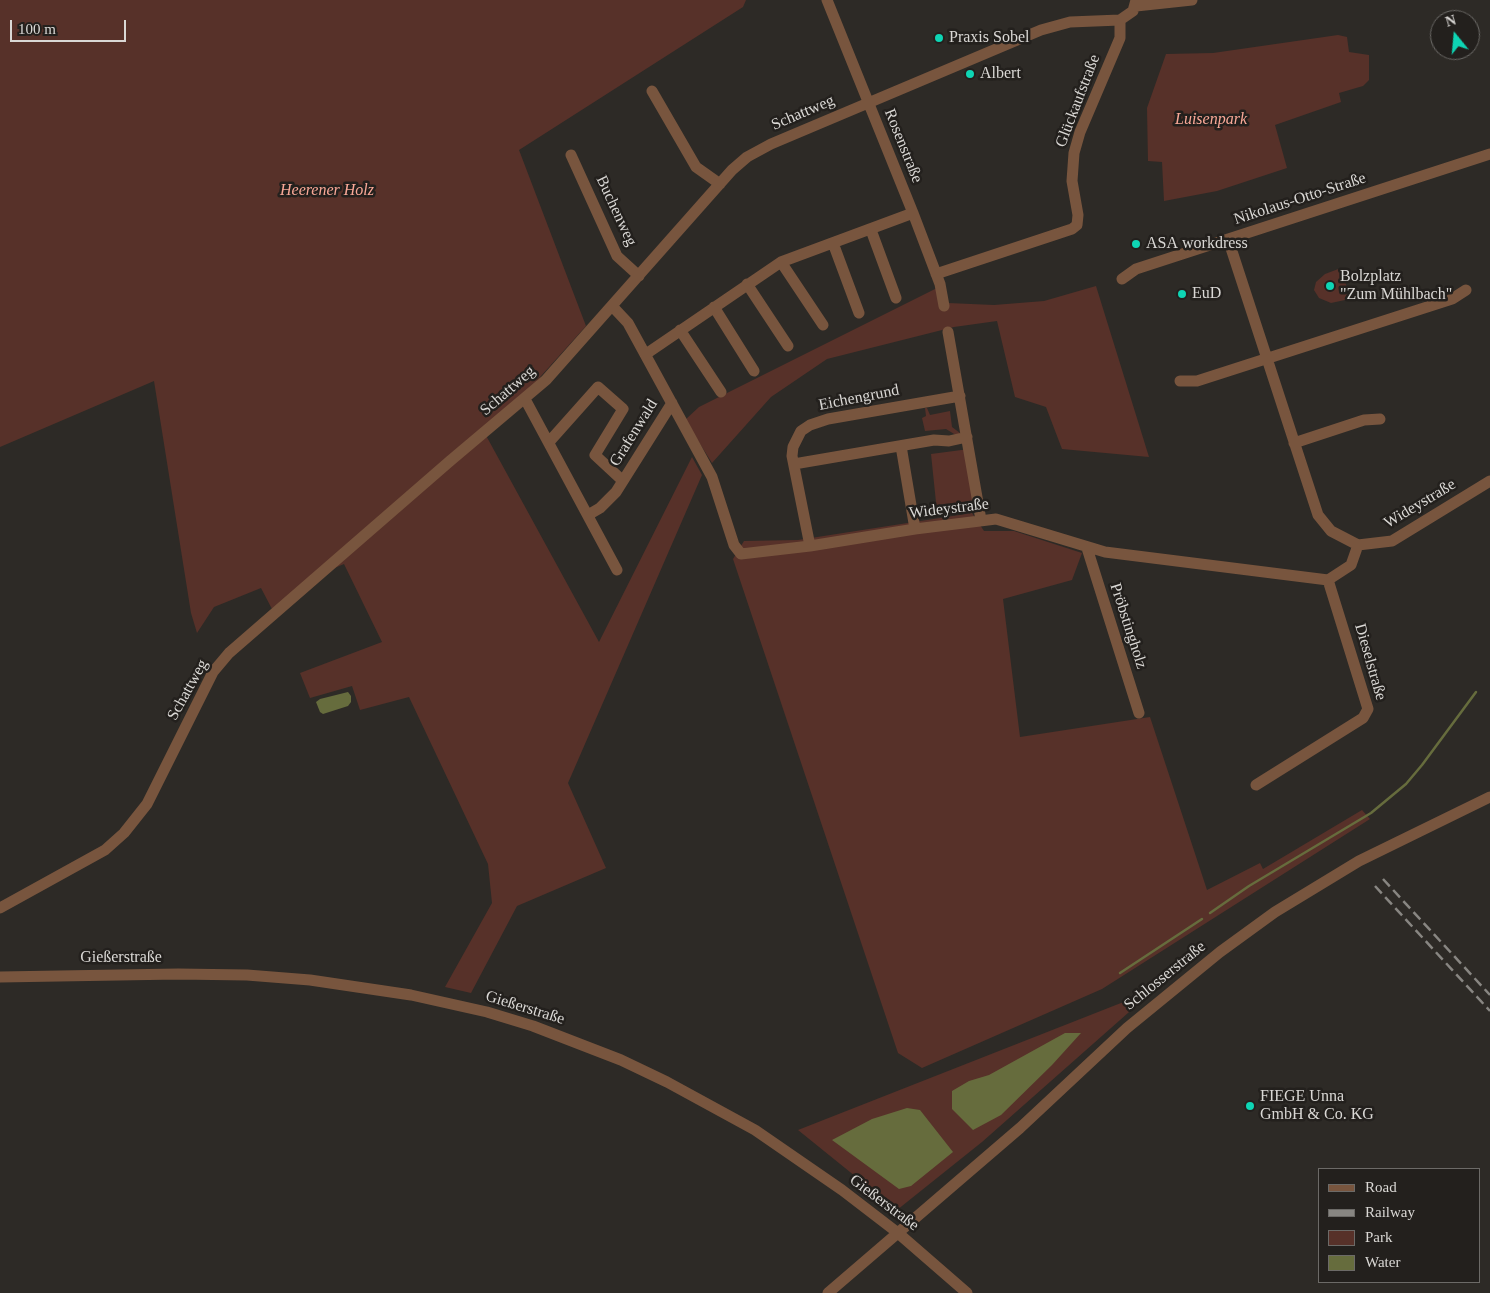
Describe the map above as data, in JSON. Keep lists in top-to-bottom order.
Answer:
{
  "streets": {
    "street": [
      "Glückaufstraße",
      "Schattweg",
      "Rosenstraße",
      "Nikolaus-Otto-Straße",
      "Buchenweg",
      "Eichengrund",
      "Grafenwald",
      "Wideystraße",
      "Pröbstingholz",
      "Dieselstraße",
      "Gießerstraße",
      "Schlosserstraße"
    ]
  },
  "crossings": [
    ["Glückaufstraße", "Schattweg"],
    ["Glückaufstraße", "Rosenstraße"],
    ["Schattweg", "Rosenstraße"],
    ["Schattweg", "Buchenweg"],
    ["Schattweg", "Wideystraße"],
    ["Eichengrund", "Wideystraße"],
    ["Grafenwald", "Wideystraße"],
    ["Wideystraße", "Pröbstingholz"],
    ["Wideystraße", "Dieselstraße"],
    ["Gießerstraße", "Schlosserstraße"]
  ],
  "parks": ["Luisenpark", "Heerener Holz"],
  "places": [
    "Praxis Sobel",
    "Albert",
    "ASA workdress",
    "Bolzplatz \"Zum Mühlbach\"",
    "EuD",
    "FIEGE Unna GmbH & Co. KG"
  ],
  "legend": [
    "Road",
    "Railway",
    "Park",
    "Water"
  ],
  "scale_bar": "100 m",
  "north": "top"
}
